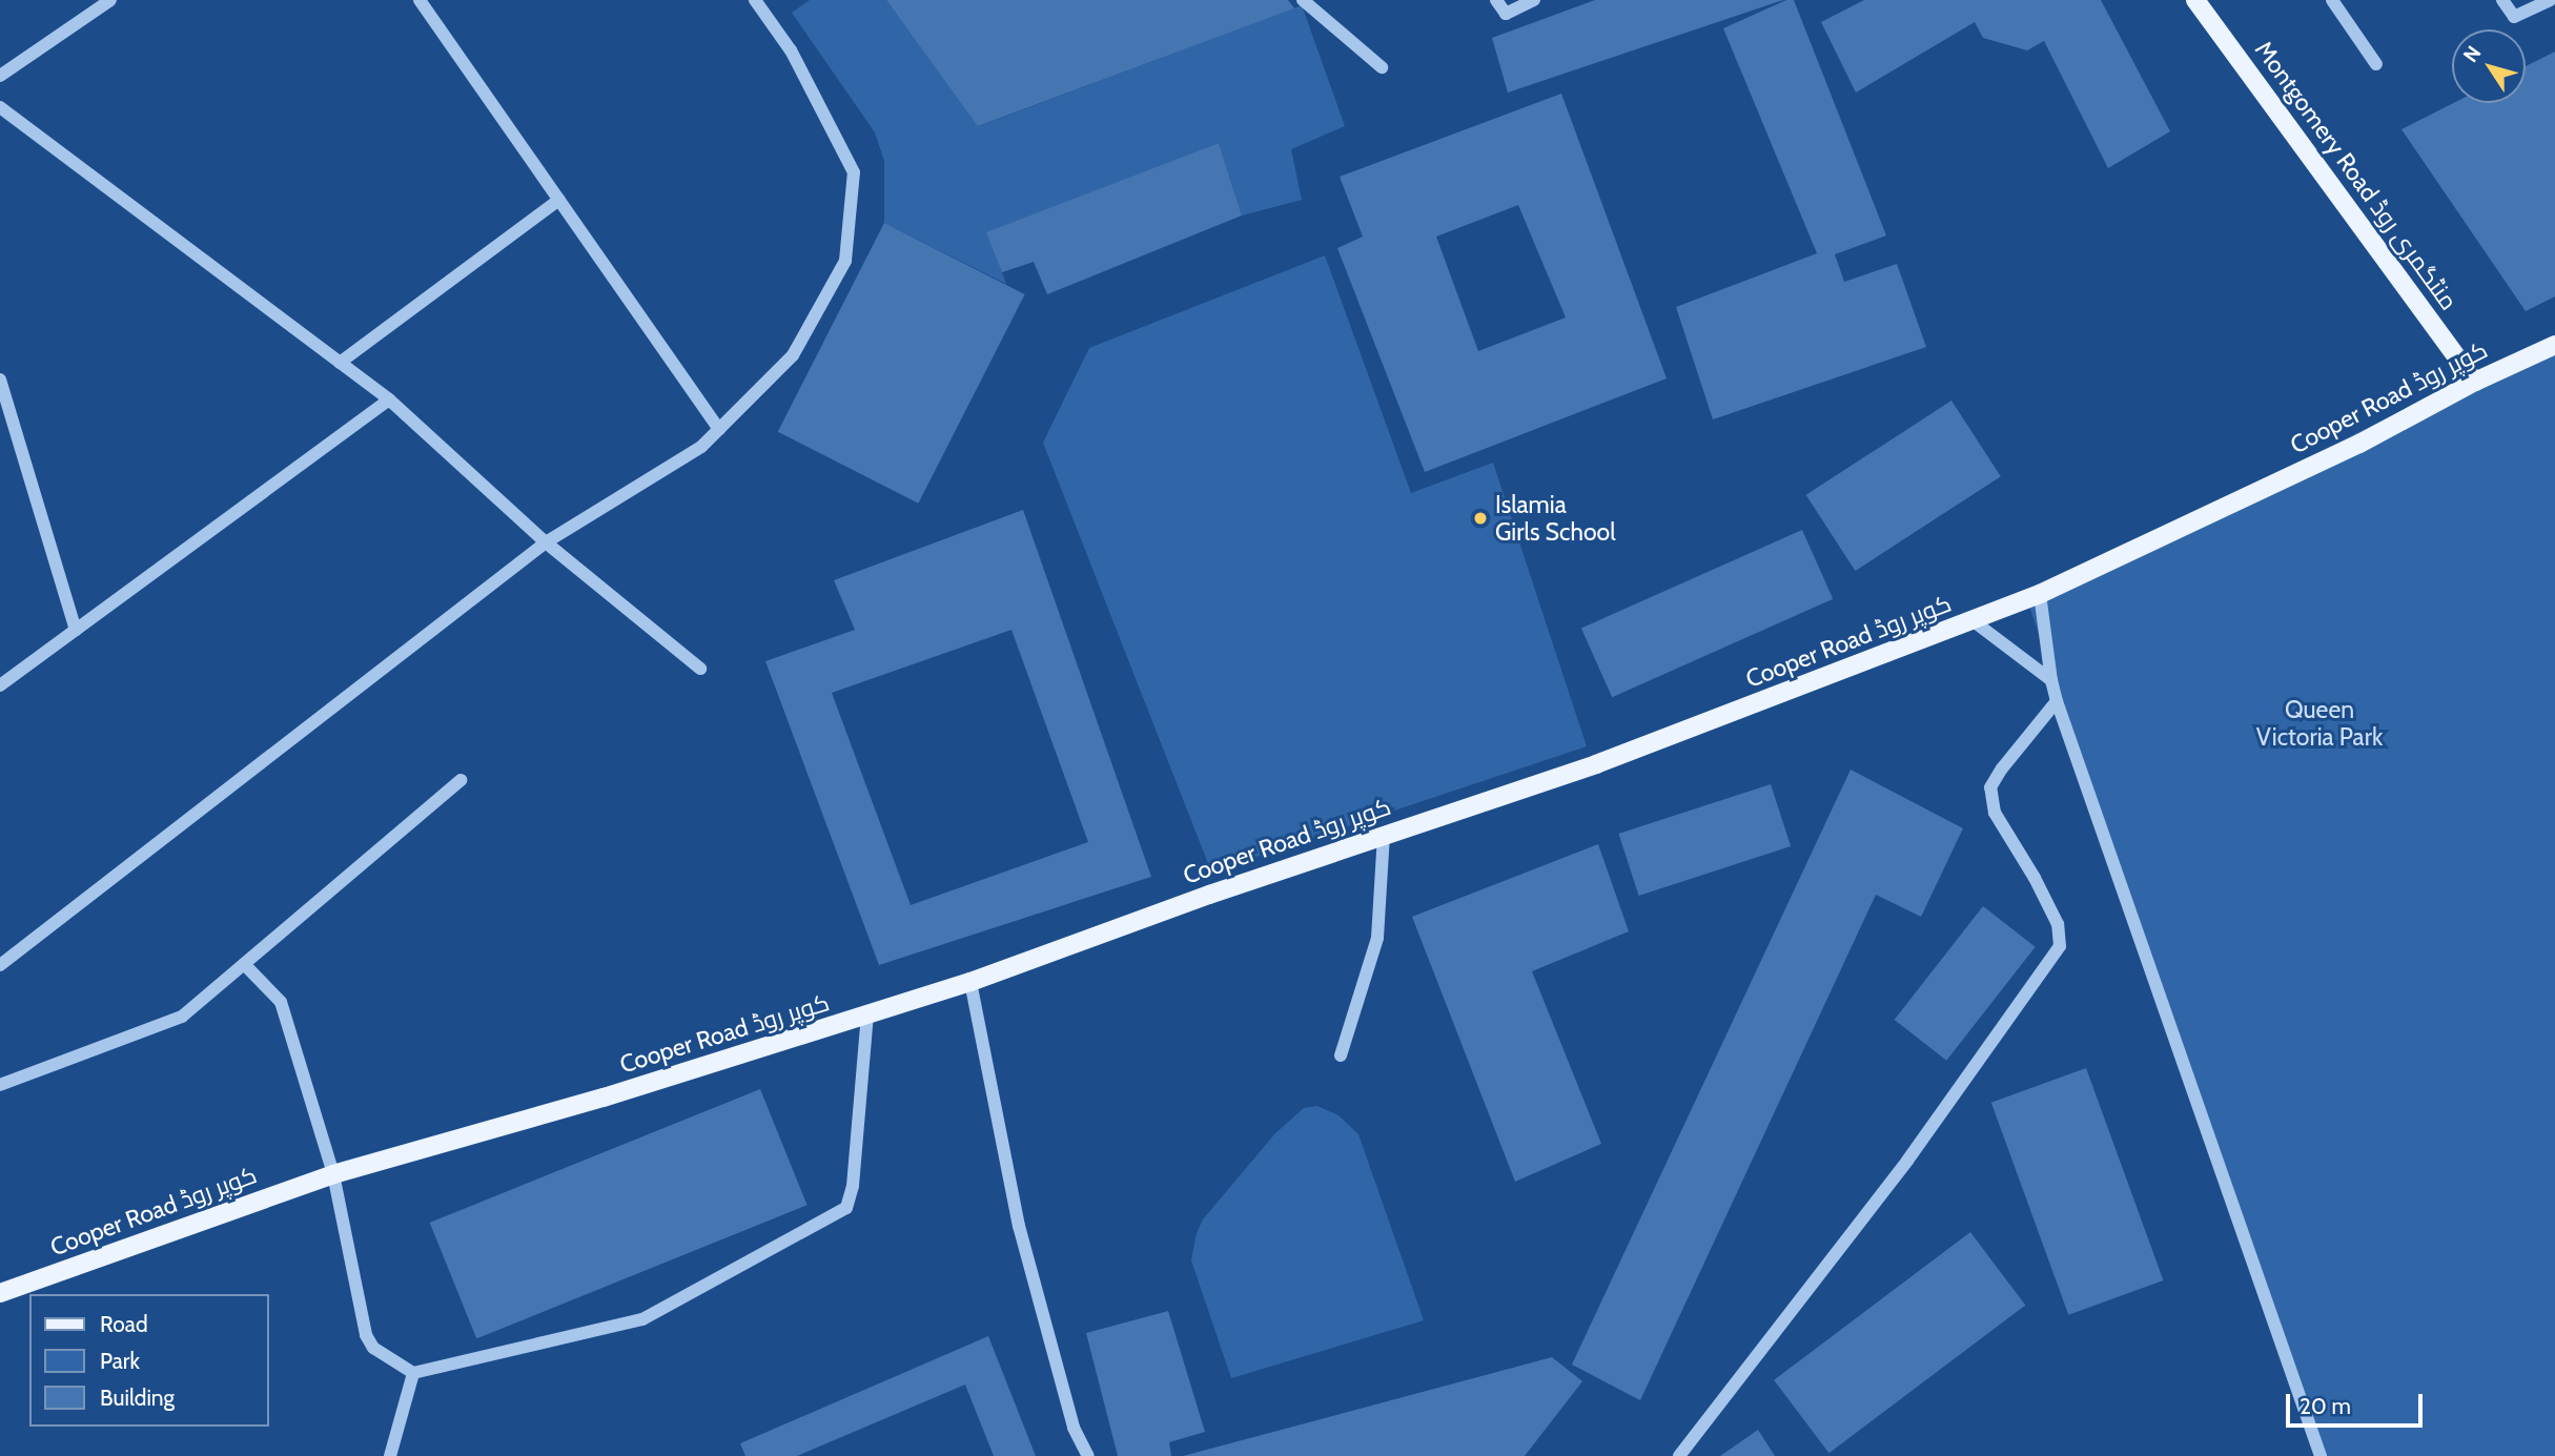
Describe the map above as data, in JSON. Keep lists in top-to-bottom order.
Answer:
{
  "streets": {
    "main road": ["Montgomery Road منٹگمری روڈ", "Cooper Road کوپر روڈ"]
  },
  "crossings": [
    ["Montgomery Road منٹگمری روڈ", "Cooper Road کوپر روڈ"]
  ],
  "parks": ["Queen Victoria Park"],
  "places": ["Islamia Girls School"],
  "legend": ["Road", "Park", "Building"],
  "scale_bar": "20 m",
  "north": "top left"
}
